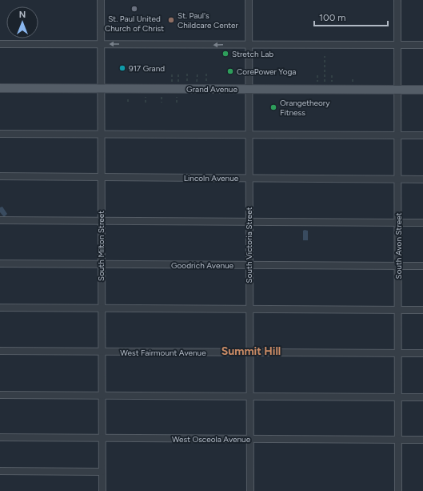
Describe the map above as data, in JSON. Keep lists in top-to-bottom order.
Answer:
{
  "streets": {
    "main road": ["Grand Avenue"],
    "street": [
      "Lincoln Avenue",
      "South Victoria Street",
      "South Milton Street",
      "South Avon Street",
      "Goodrich Avenue",
      "West Fairmount Avenue",
      "West Osceola Avenue"
    ]
  },
  "crossings": [
    ["Grand Avenue", "South Victoria Street"],
    ["Grand Avenue", "South Milton Street"],
    ["Grand Avenue", "South Avon Street"],
    ["Lincoln Avenue", "South Victoria Street"],
    ["Lincoln Avenue", "South Milton Street"],
    ["Lincoln Avenue", "South Avon Street"],
    ["South Victoria Street", "Goodrich Avenue"],
    ["South Victoria Street", "West Fairmount Avenue"],
    ["South Victoria Street", "West Osceola Avenue"],
    ["South Milton Street", "Goodrich Avenue"],
    ["South Milton Street", "West Fairmount Avenue"],
    ["South Milton Street", "West Osceola Avenue"],
    ["South Avon Street", "Goodrich Avenue"],
    ["South Avon Street", "West Fairmount Avenue"],
    ["South Avon Street", "West Osceola Avenue"]
  ],
  "districts": ["Summit Hill"],
  "places": [
    "St. Paul United Church of Christ",
    "St. Paul's Childcare Center",
    "Stretch Lab",
    "917 Grand",
    "CorePower Yoga",
    "Orangetheory Fitness"
  ],
  "scale_bar": "100 m",
  "north": "top"
}
